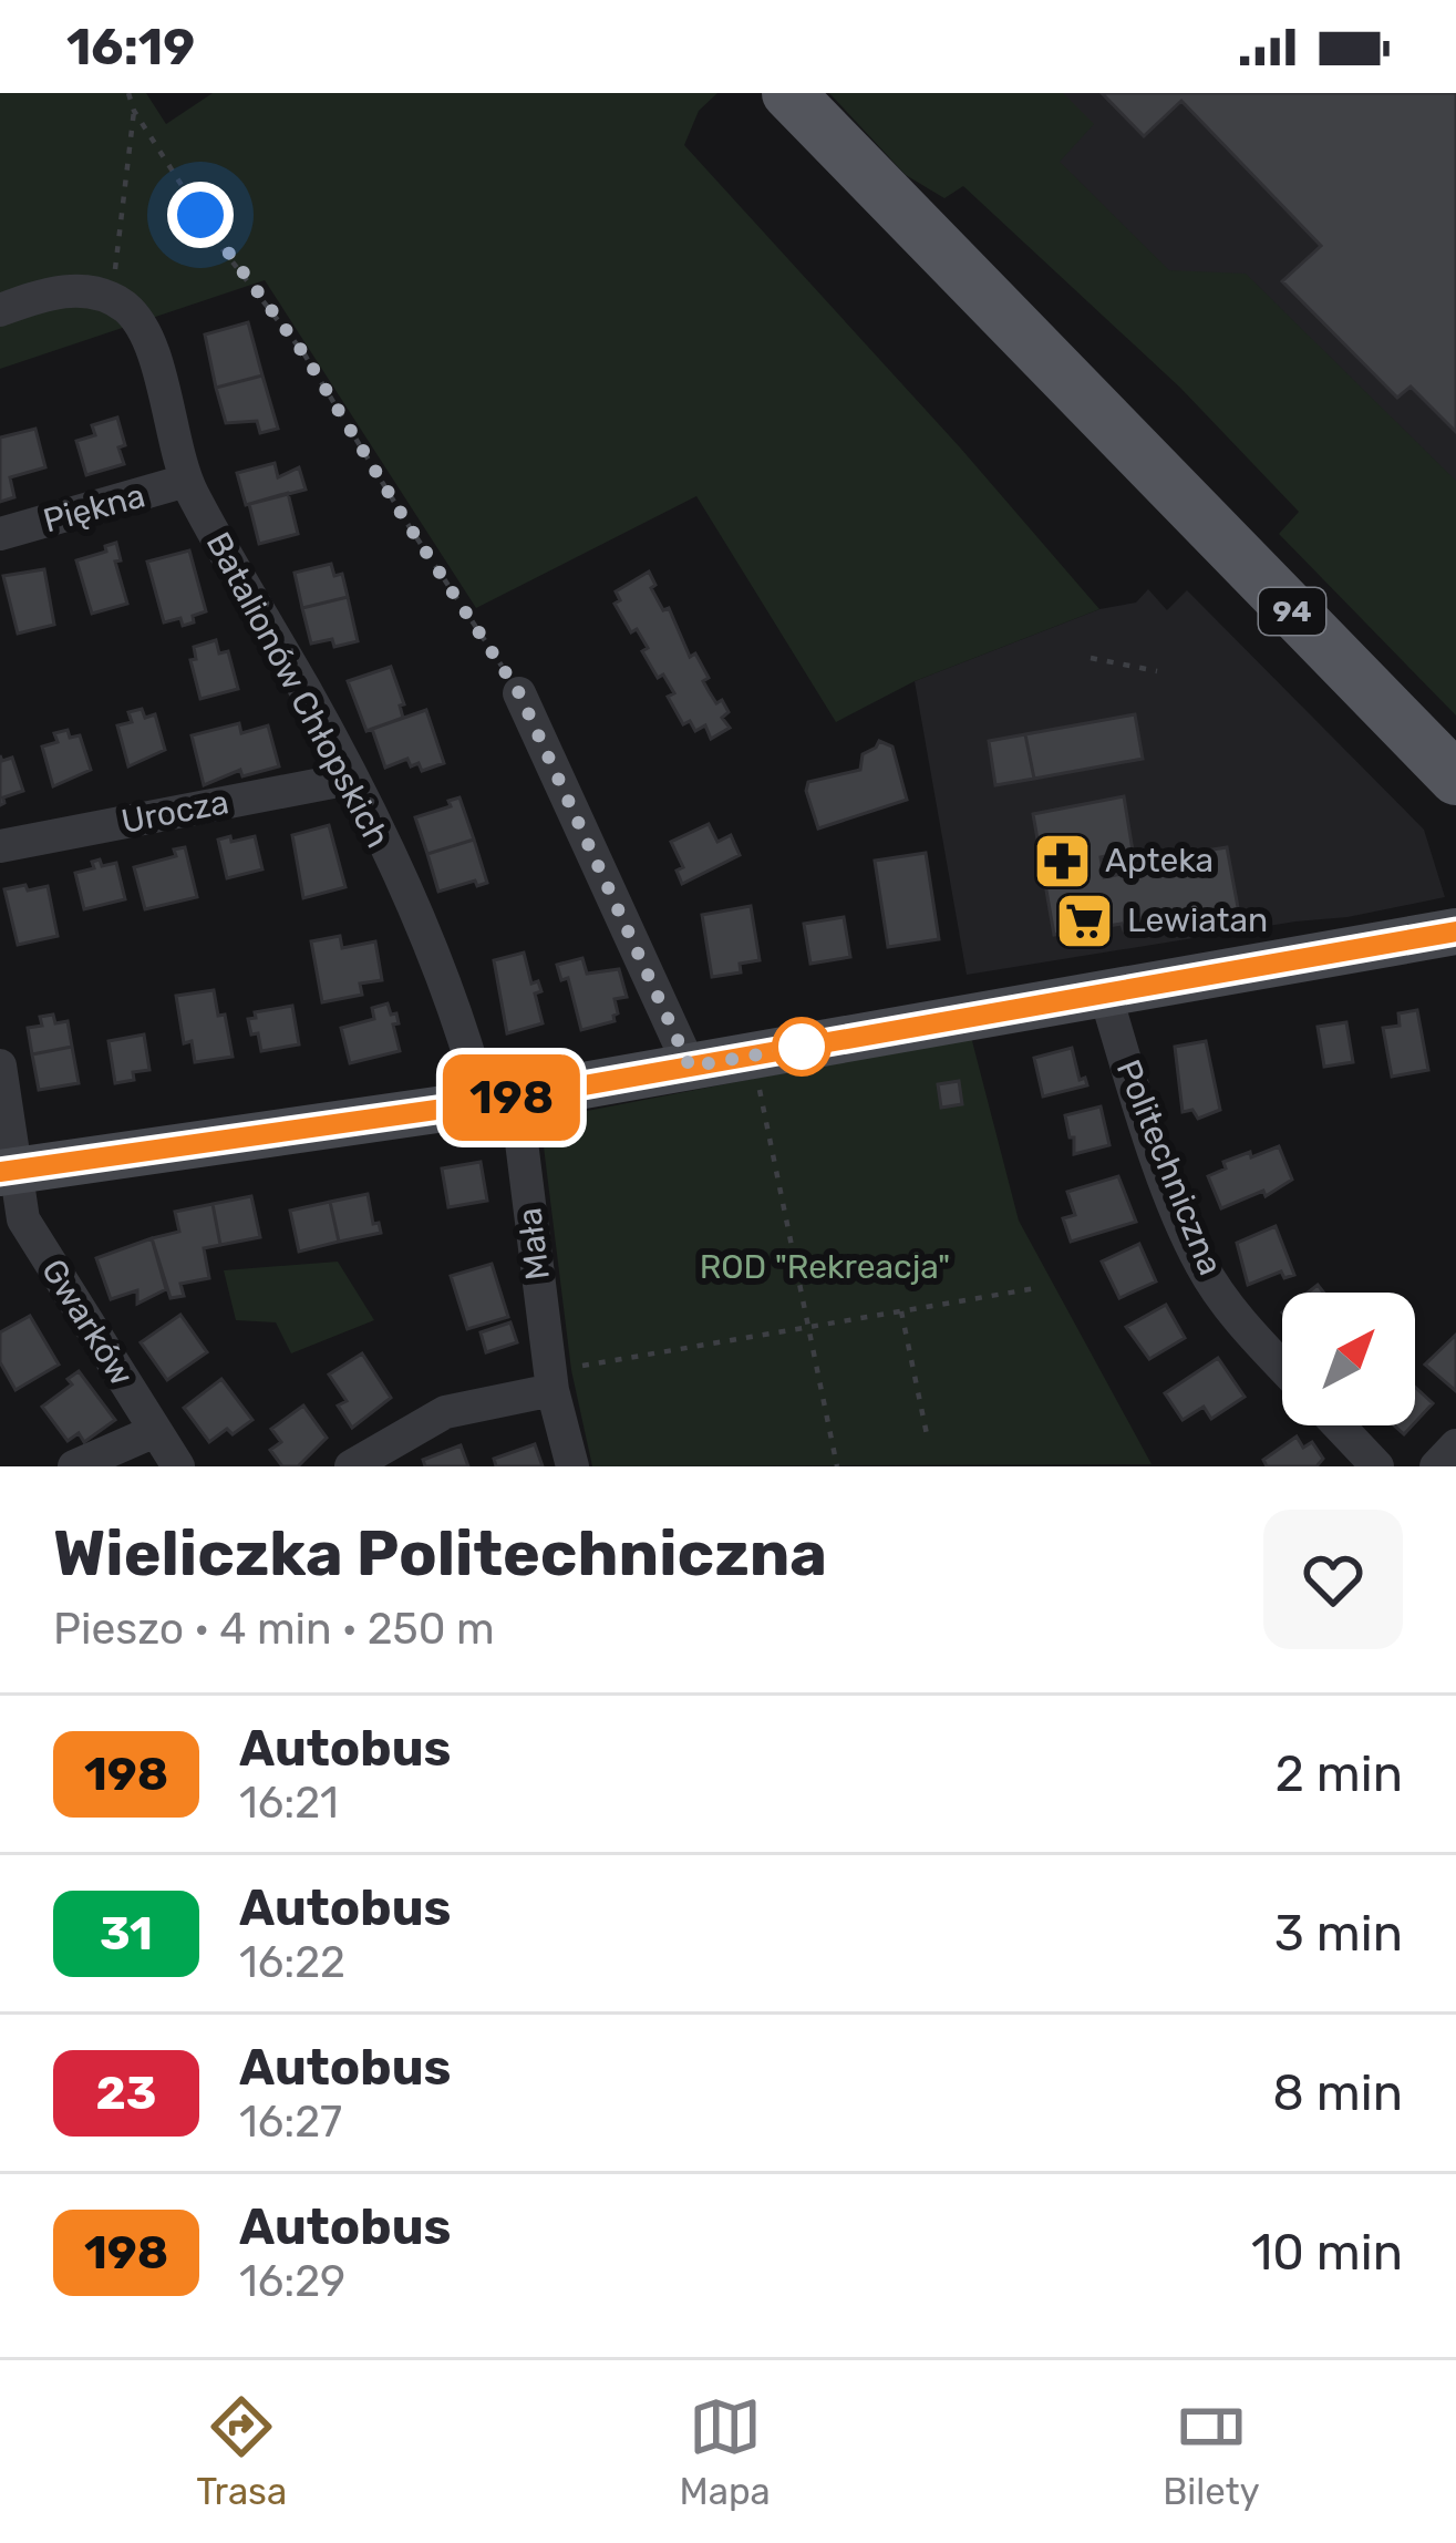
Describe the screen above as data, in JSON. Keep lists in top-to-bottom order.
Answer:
{
  "streets": {
    "main road": ["94"],
    "street": [
      "Piękna",
      "Batalionów Chłopskich",
      "Urocza",
      "Politechniczna",
      "Mała",
      "Gwarków"
    ]
  },
  "crossings": [
    ["Piękna", "Batalionów Chłopskich"],
    ["Batalionów Chłopskich", "Urocza"],
    ["Batalionów Chłopskich", "Mała"]
  ],
  "parks": ["ROD \"Rekreacja\""],
  "places": {
    "pharmacy": ["Apteka"],
    "supermarket": ["Lewiatan"]
  },
  "lines": ["bus line 198"],
  "north": "top right",
  "page": {
    "status": "16:19",
    "on_map": "198",
    "heading": ["Wieliczka Politechniczna", "Pieszo · 4 min · 250 m"],
    "list": [
      {
        "mark": "198",
        "name": "Autobus",
        "note": "16:21",
        "value": "2 min"
      },
      {
        "mark": "31",
        "name": "Autobus",
        "note": "16:22",
        "value": "3 min"
      },
      {
        "mark": "23",
        "name": "Autobus",
        "note": "16:27",
        "value": "8 min"
      },
      {
        "mark": "198",
        "name": "Autobus",
        "note": "16:29",
        "value": "10 min"
      }
    ],
    "tabs": ["Trasa", "Mapa", "Bilety"]
  }
}
